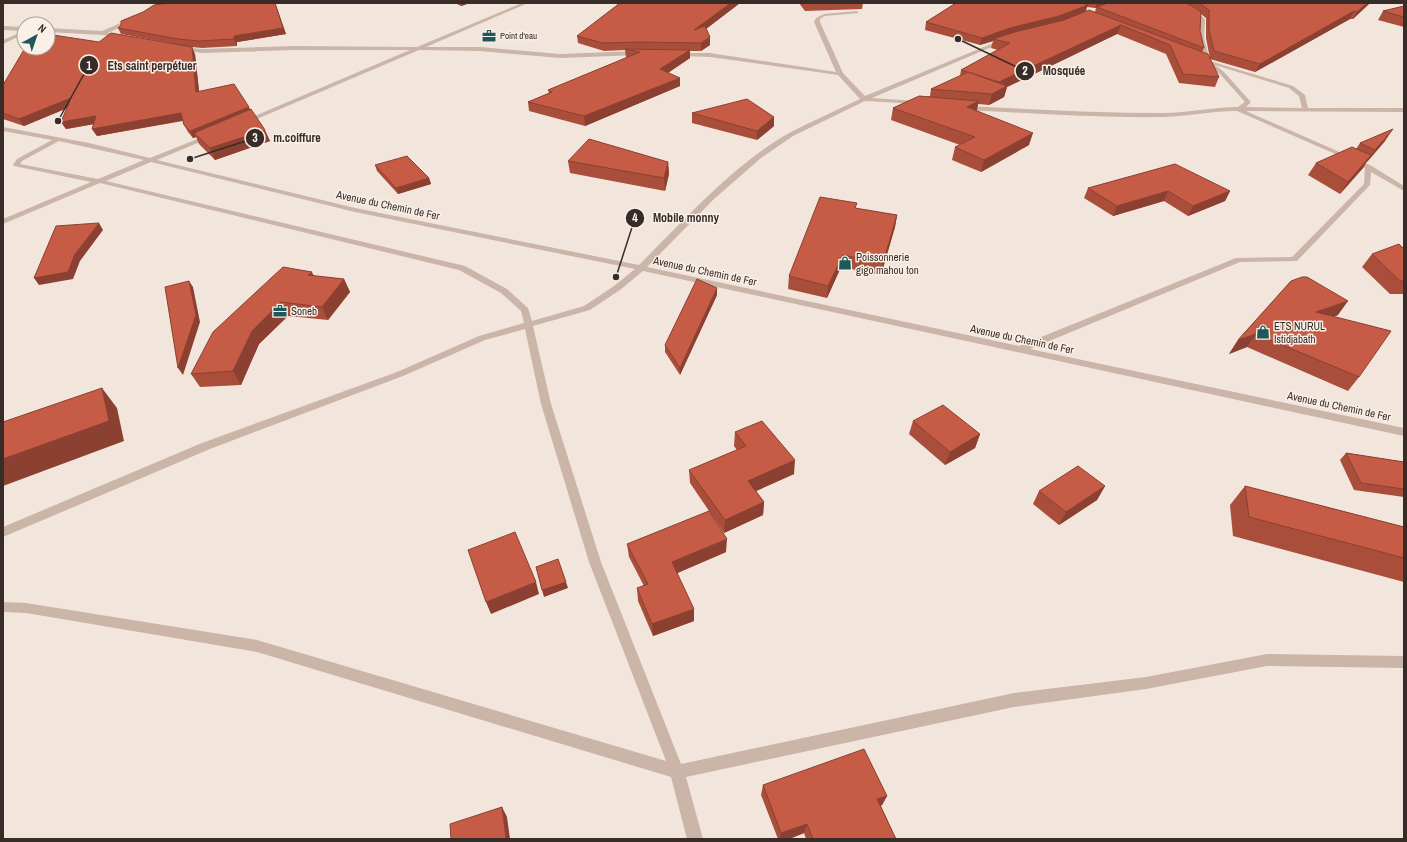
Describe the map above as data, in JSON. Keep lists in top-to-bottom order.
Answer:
{
  "streets": {
    "street": ["Avenue du Chemin de Fer"]
  },
  "places": {
    "office": ["Point d'eau", "Soneb"],
    "other": [
      "Mosquée",
      "Ets saint perpétuer",
      "m.coiffure",
      "Mobile monny"
    ],
    "shop": ["Poissonnerie gigo mahou ton", "ETS NURUL Istidjabath"]
  },
  "north": "top right"
}
